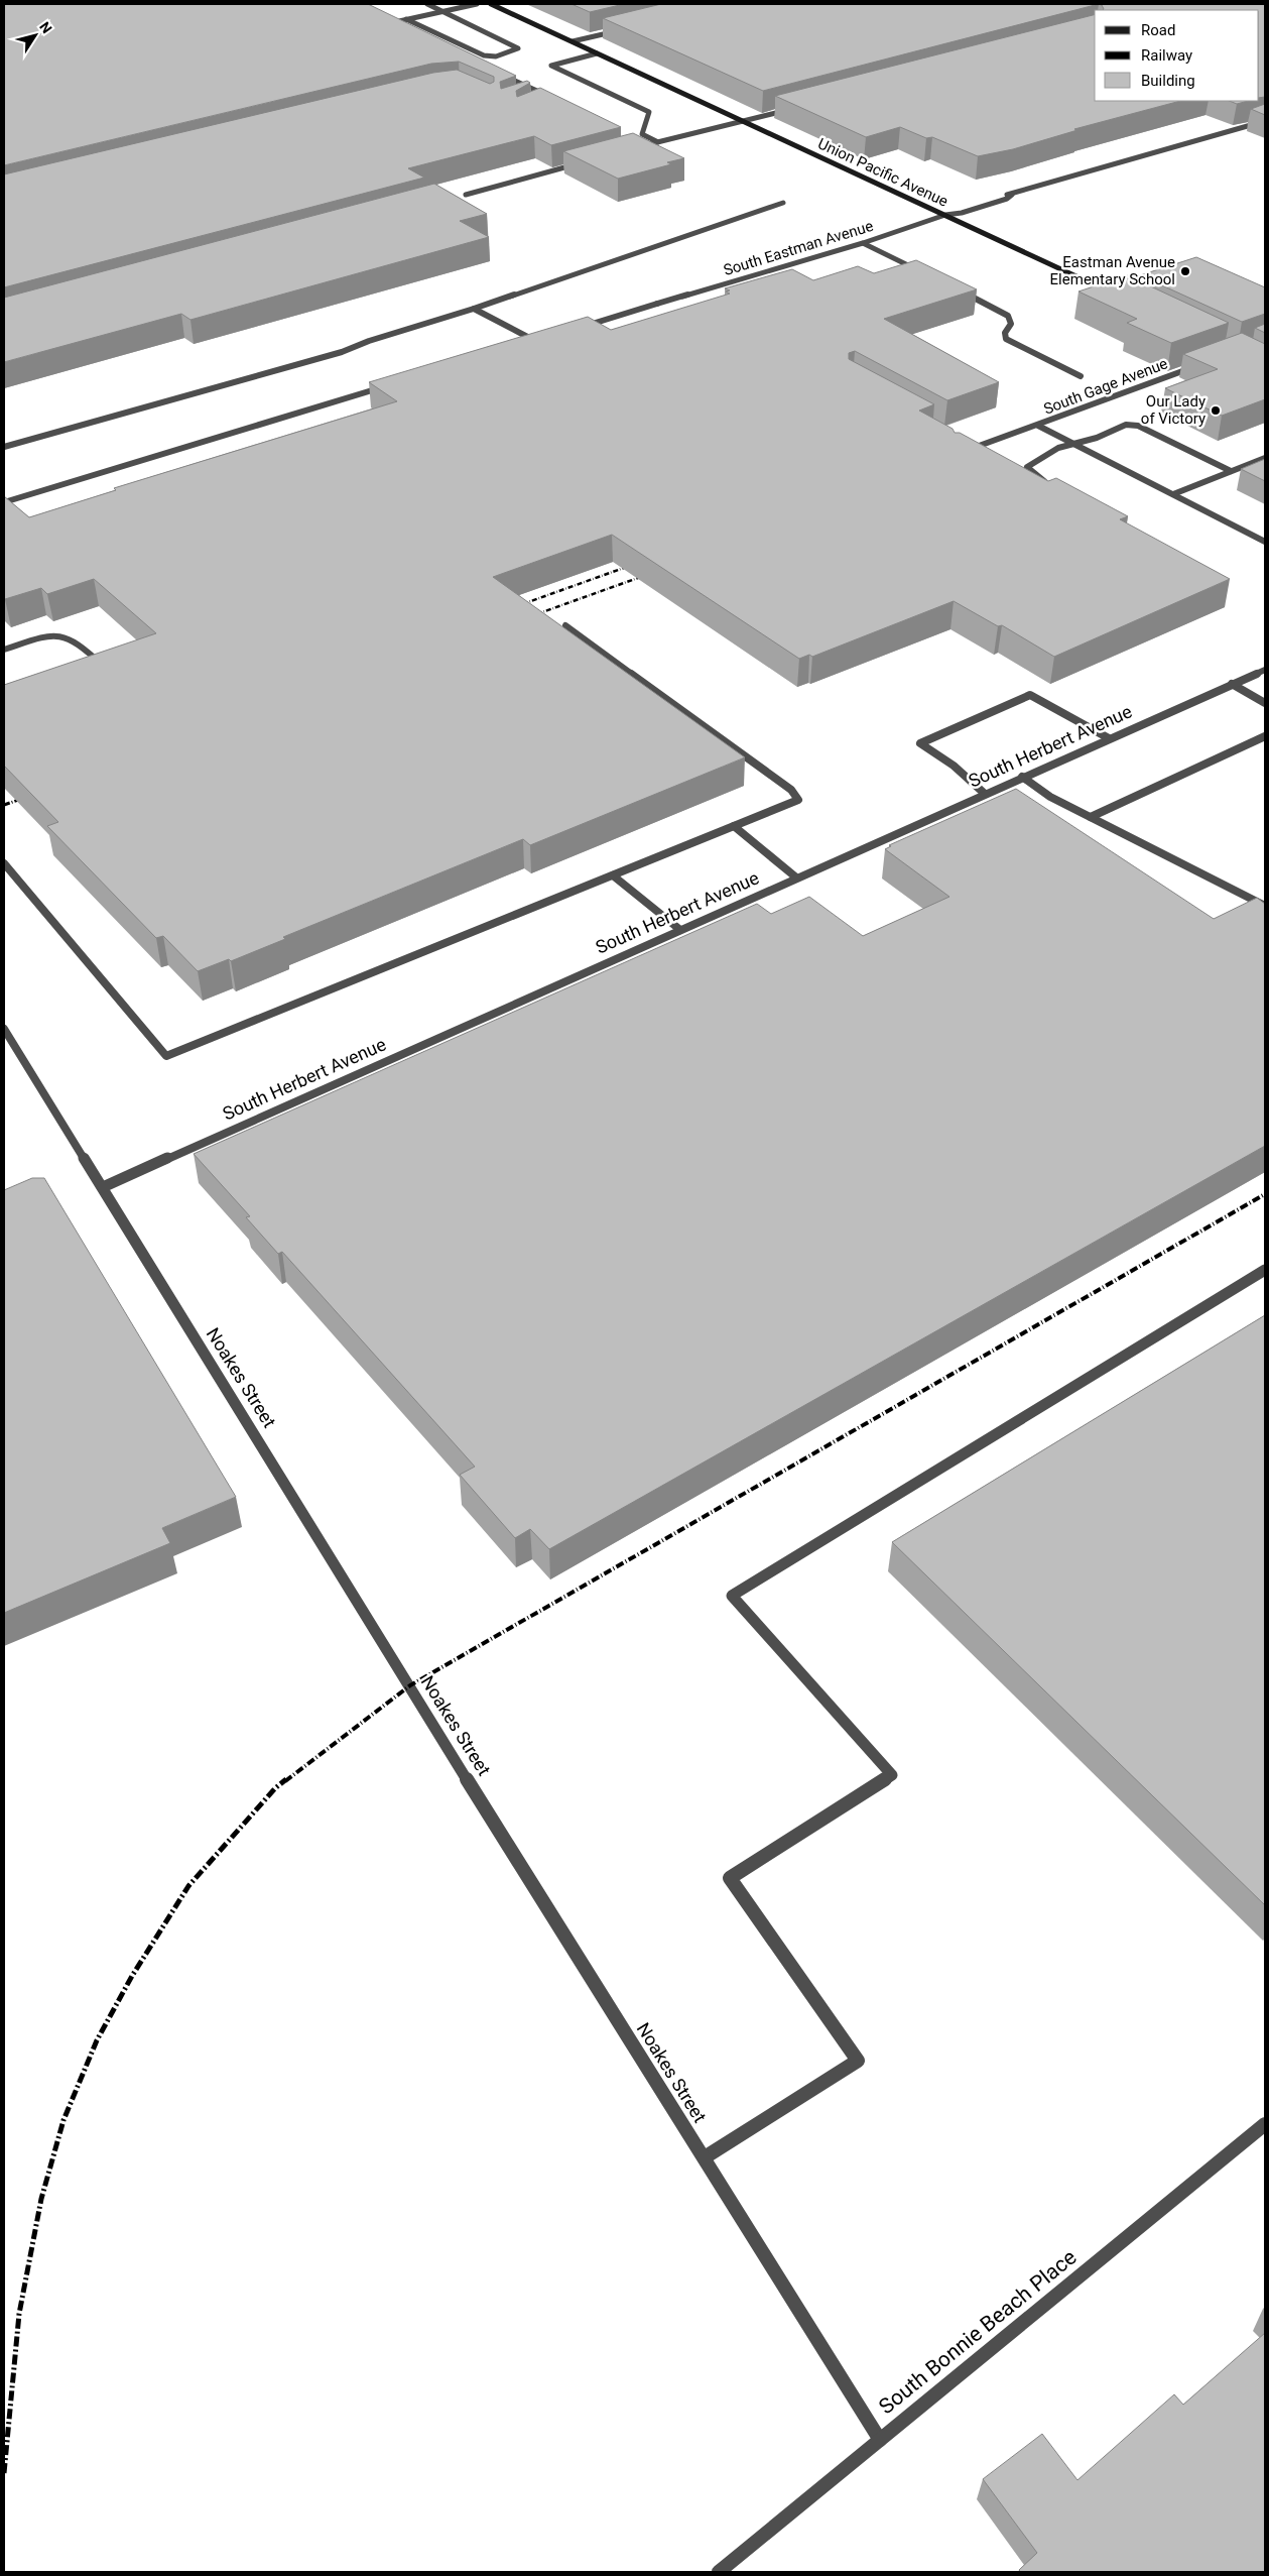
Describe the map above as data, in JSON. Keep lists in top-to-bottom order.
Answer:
{
  "streets": {
    "street": [
      "Union Pacific Avenue",
      "South Eastman Avenue",
      "South Gage Avenue",
      "South Herbert Avenue",
      "Noakes Street",
      "South Bonnie Beach Place"
    ]
  },
  "crossings": [
    ["Union Pacific Avenue", "South Eastman Avenue"],
    ["South Herbert Avenue", "Noakes Street"],
    ["Noakes Street", "South Bonnie Beach Place"]
  ],
  "places": ["Eastman Avenue Elementary School", "Our Lady of Victory"],
  "legend": ["Road", "Railway", "Building"],
  "north": "top right"
}
